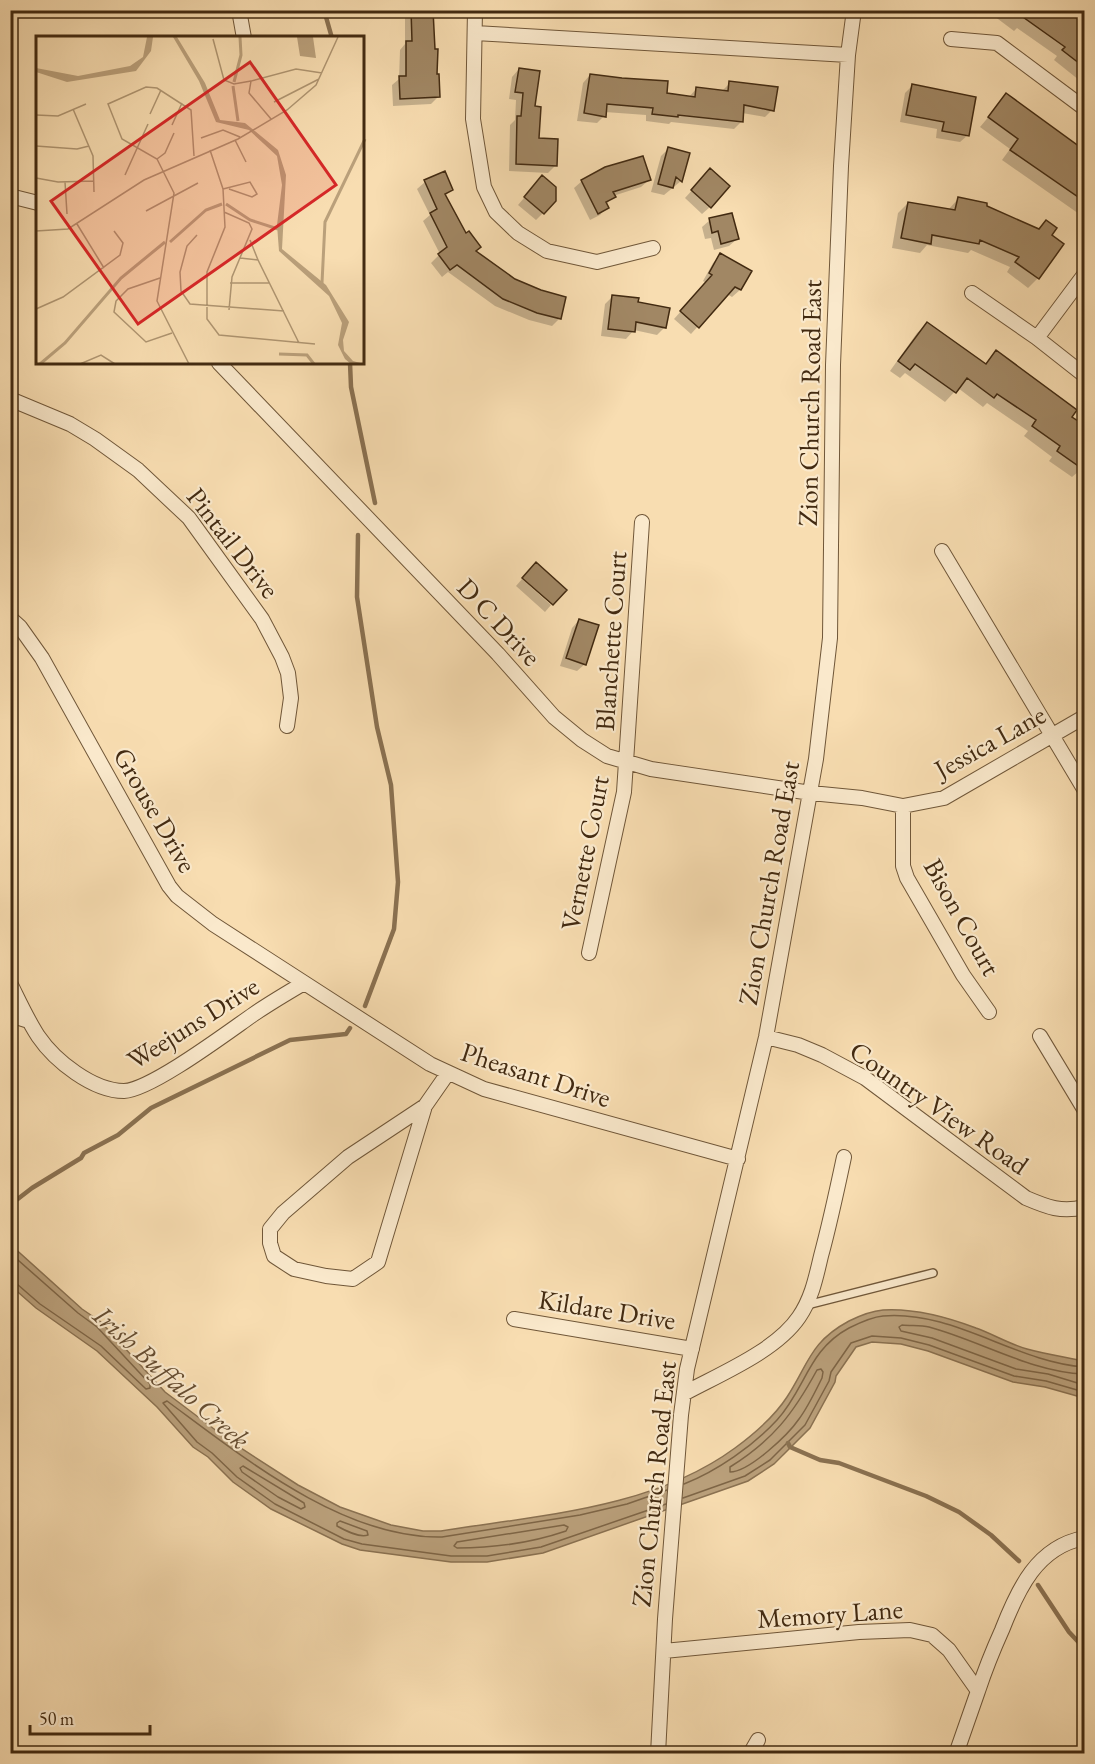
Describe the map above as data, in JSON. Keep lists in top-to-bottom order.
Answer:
{
  "streets": {
    "street": [
      "Zion Church Road East",
      "Pintail Drive",
      "D C Drive",
      "Blanchette Court",
      "Jessica Lane",
      "Grouse Drive",
      "Vernette Court",
      "Bison Court",
      "Weejuns Drive",
      "Pheasant Drive",
      "Country View Road",
      "Kildare Drive",
      "Memory Lane"
    ]
  },
  "crossings": [
    ["Zion Church Road East", "D C Drive"],
    ["Zion Church Road East", "Jessica Lane"],
    ["Zion Church Road East", "Pheasant Drive"],
    ["Zion Church Road East", "Country View Road"],
    ["Zion Church Road East", "Kildare Drive"],
    ["Zion Church Road East", "Memory Lane"],
    ["D C Drive", "Blanchette Court"],
    ["D C Drive", "Jessica Lane"],
    ["D C Drive", "Vernette Court"],
    ["Blanchette Court", "Vernette Court"],
    ["Jessica Lane", "Bison Court"],
    ["Grouse Drive", "Weejuns Drive"],
    ["Grouse Drive", "Pheasant Drive"],
    ["Weejuns Drive", "Pheasant Drive"]
  ],
  "water": ["Irish Buffalo Creek"],
  "scale_bar": "50 m"
}
